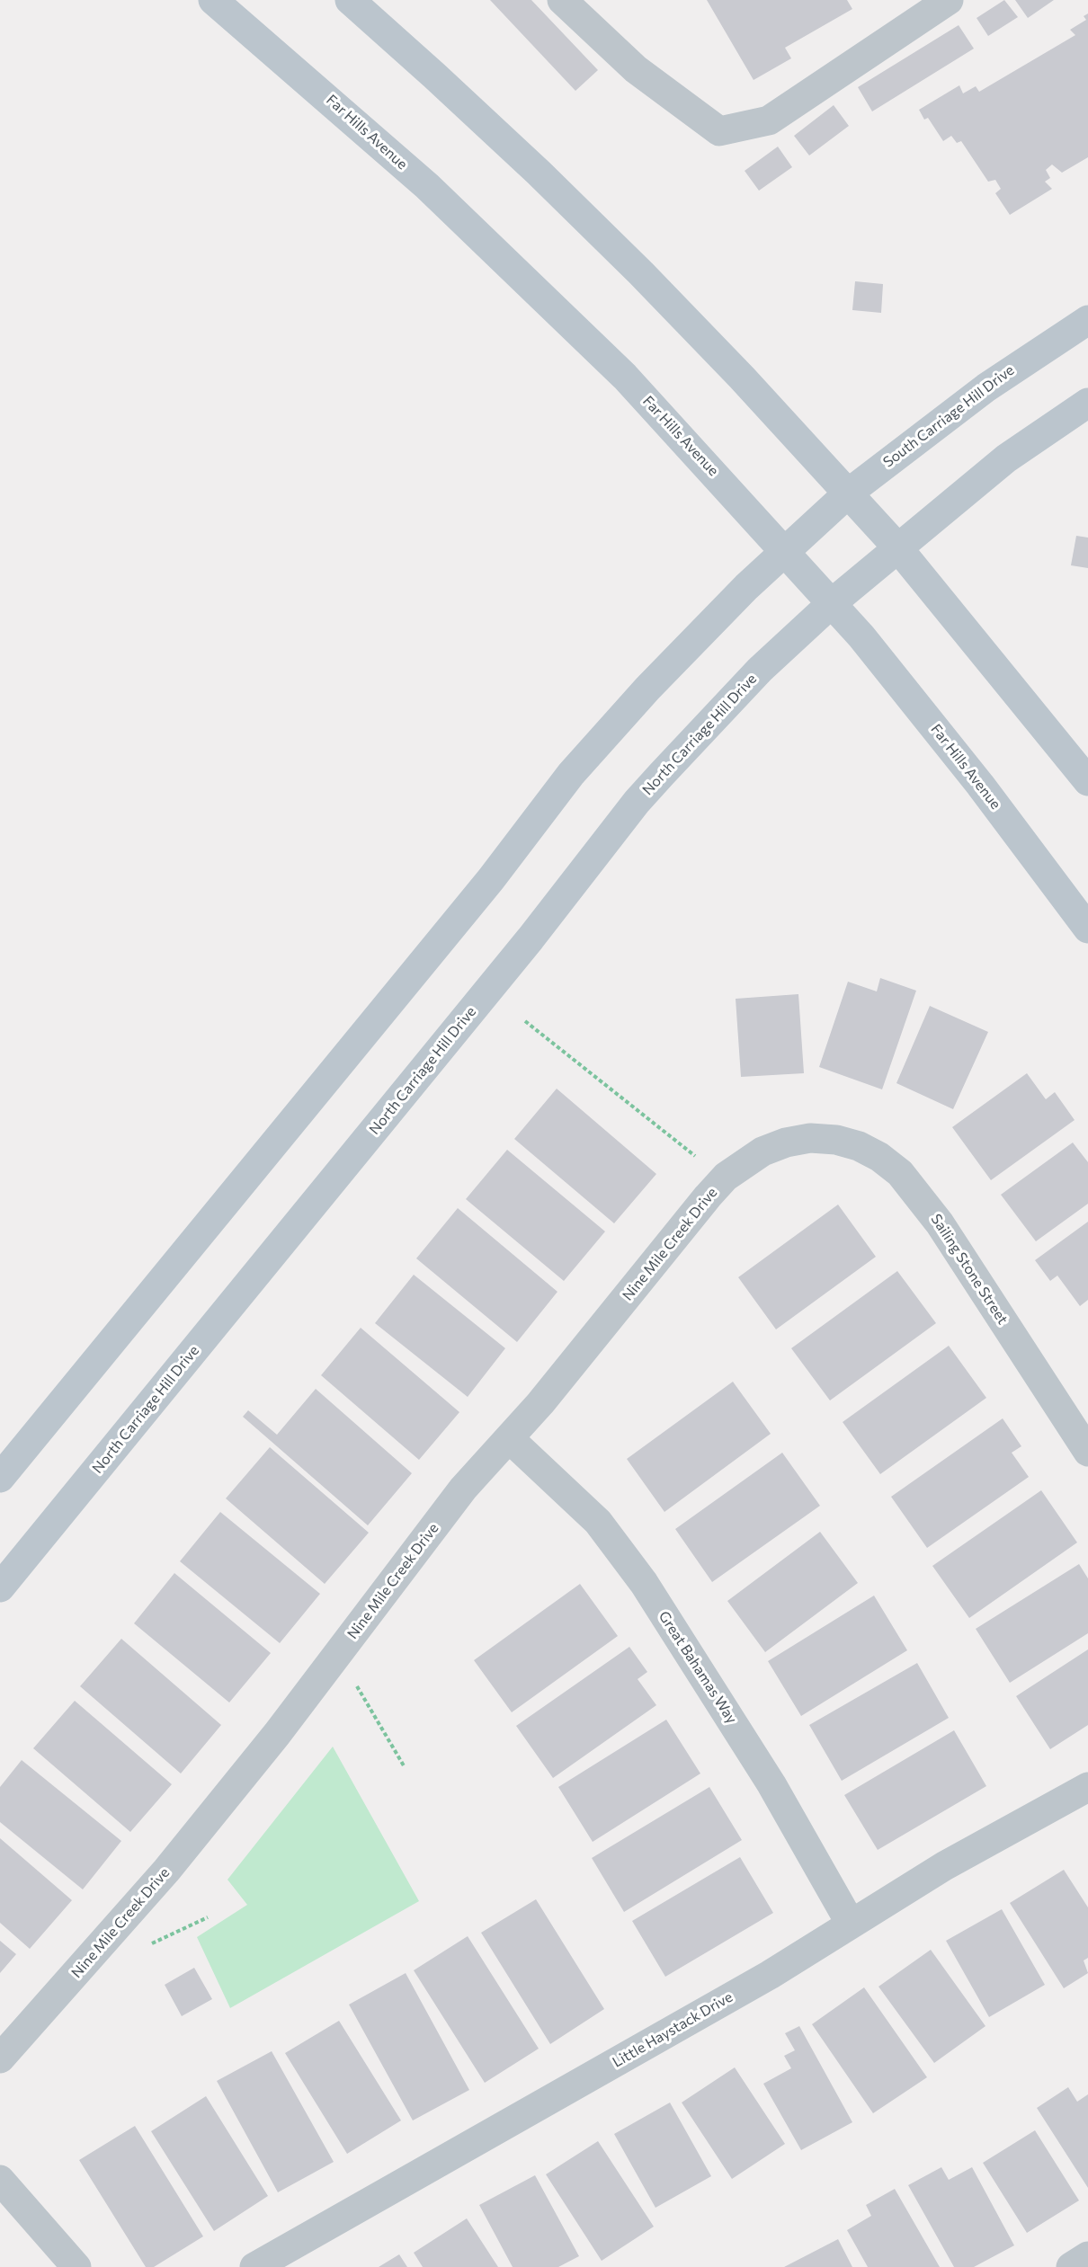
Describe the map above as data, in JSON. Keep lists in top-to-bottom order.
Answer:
{
  "streets": {
    "street": [
      "Far Hills Avenue",
      "South Carriage Hill Drive",
      "North Carriage Hill Drive",
      "Nine Mile Creek Drive",
      "Sailing Stone Street",
      "Great Bahamas Way",
      "Little Haystack Drive"
    ]
  },
  "crossings": [
    ["Far Hills Avenue", "South Carriage Hill Drive"],
    ["Far Hills Avenue", "North Carriage Hill Drive"],
    ["Nine Mile Creek Drive", "Sailing Stone Street"],
    ["Nine Mile Creek Drive", "Great Bahamas Way"],
    ["Great Bahamas Way", "Little Haystack Drive"]
  ]
}
